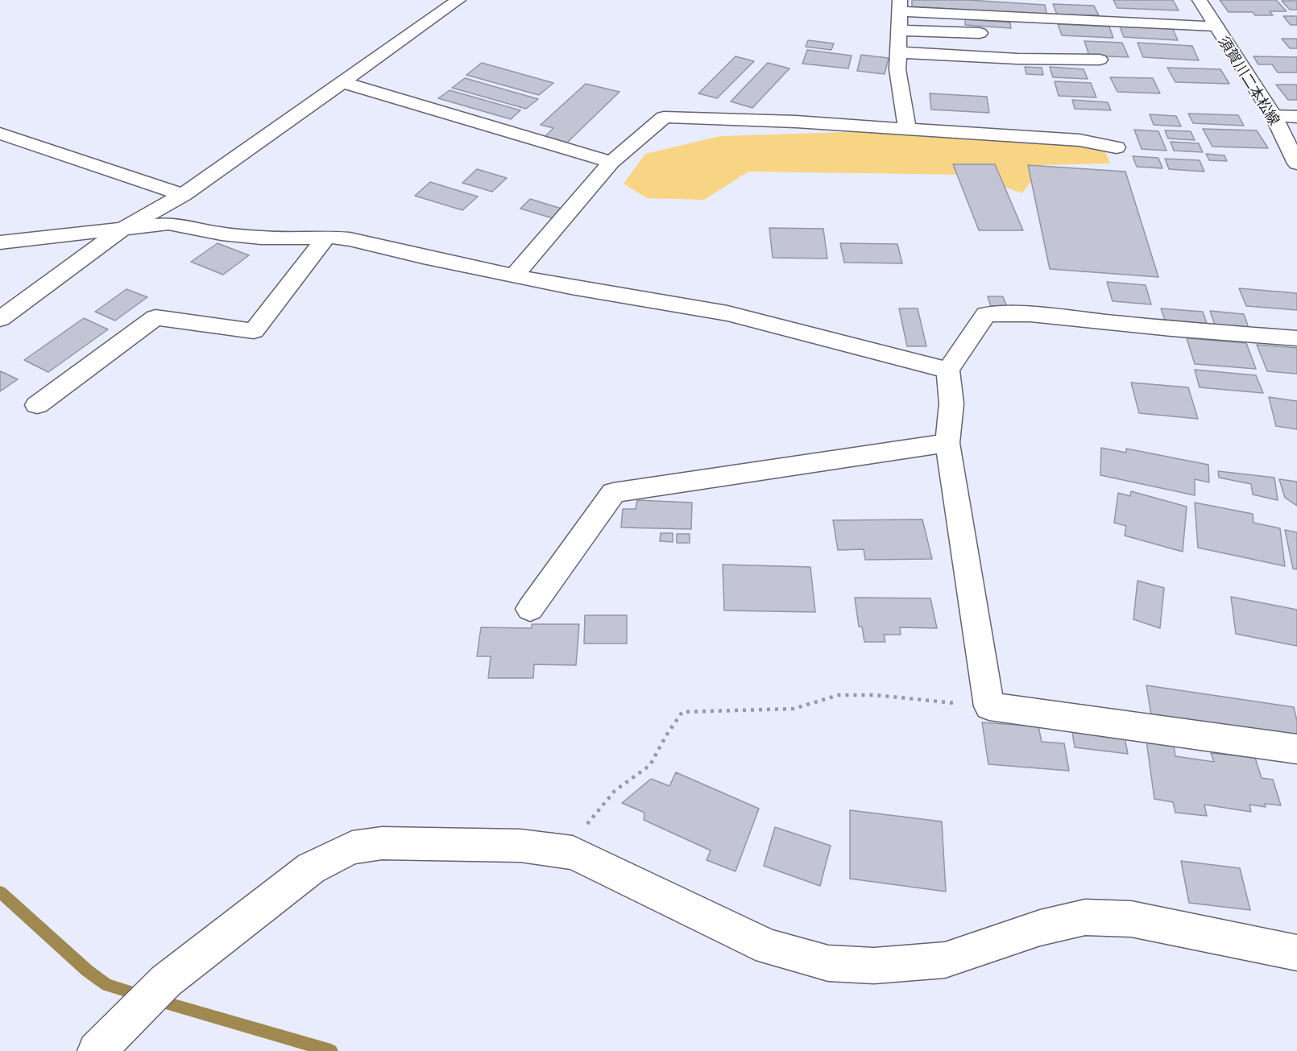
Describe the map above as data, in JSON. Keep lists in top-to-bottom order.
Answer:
{
  "streets": {
    "street": ["須賀川二本松線"]
  }
}
